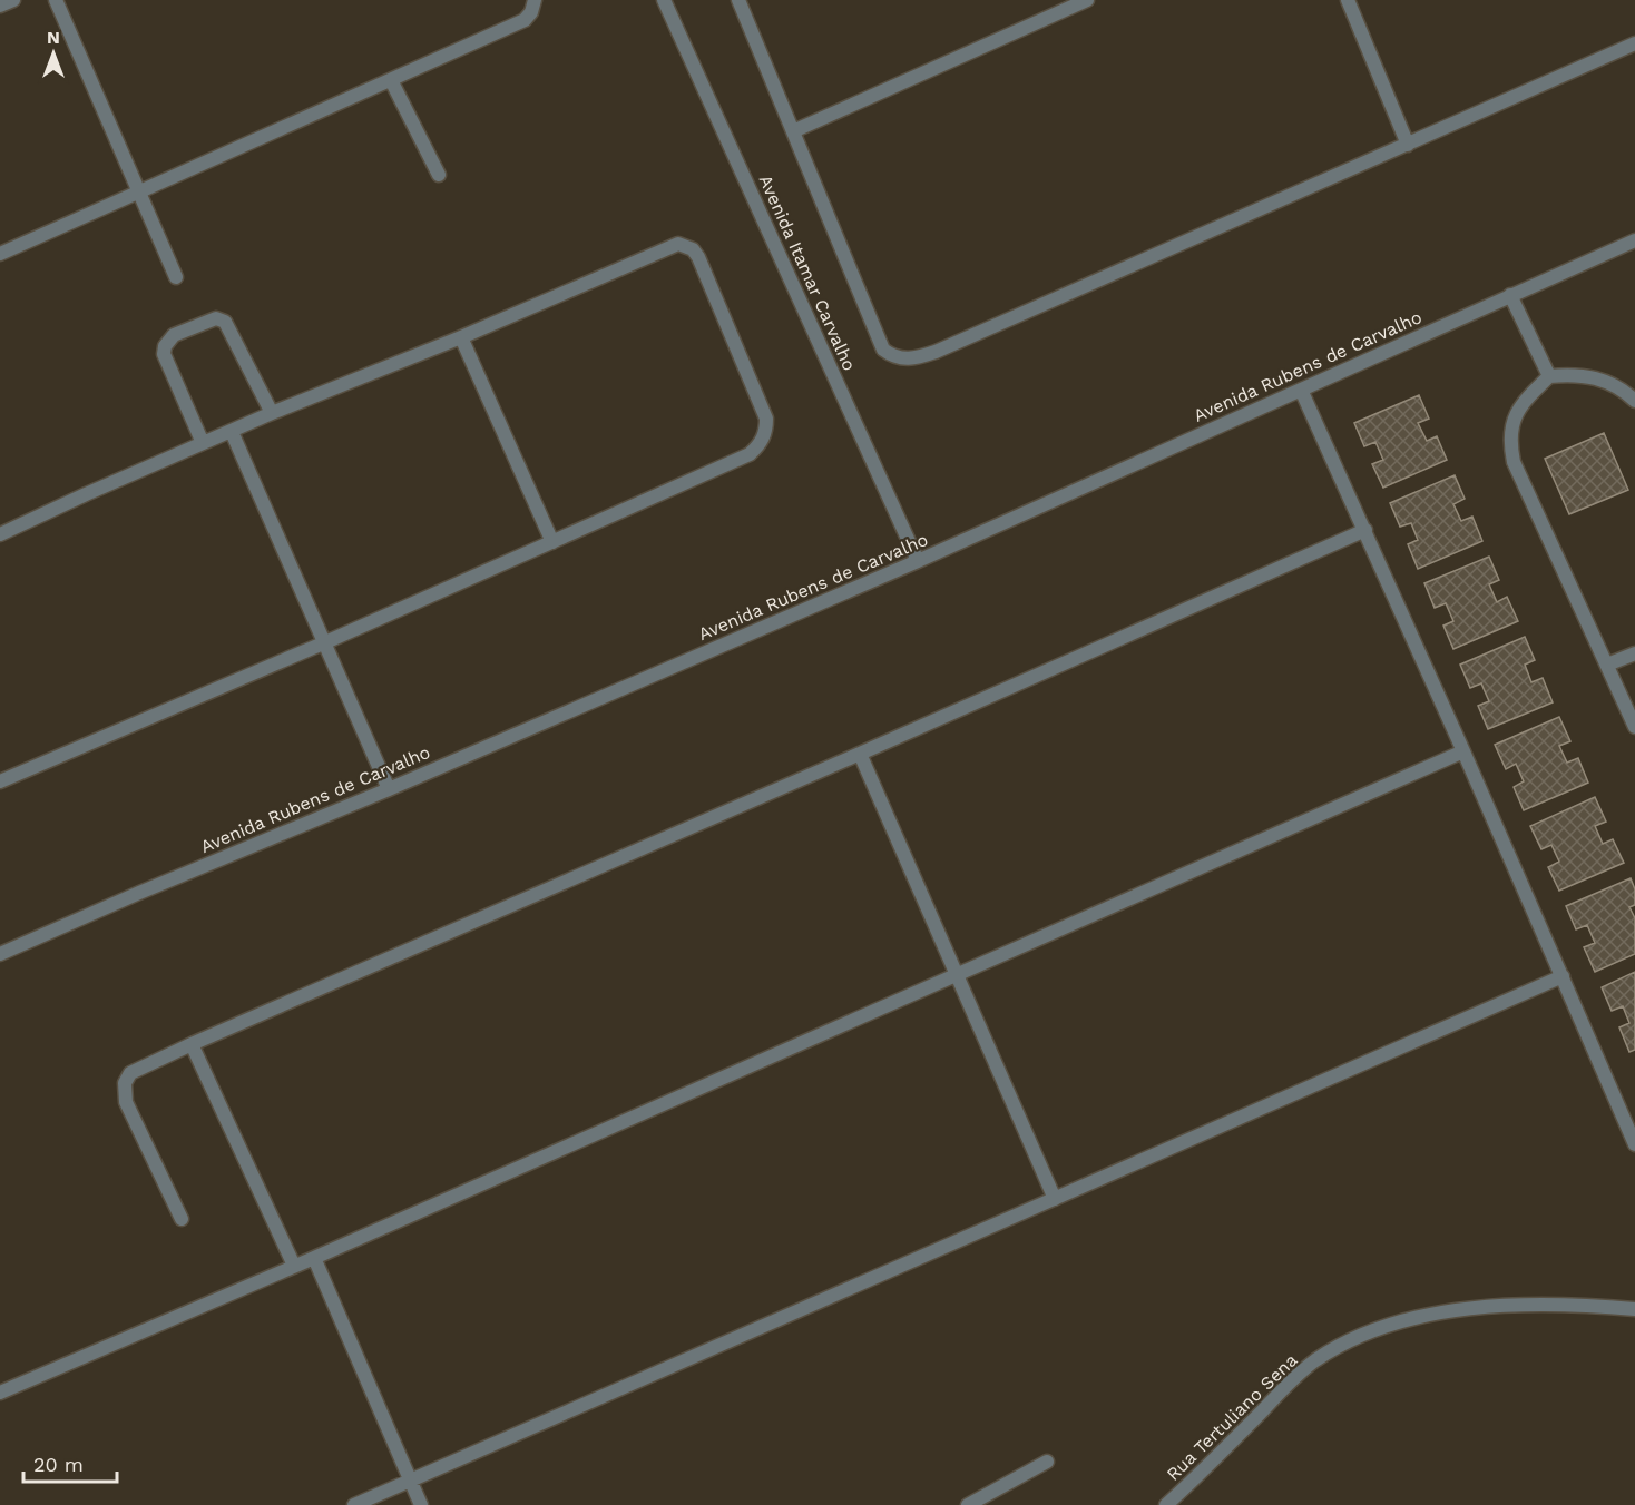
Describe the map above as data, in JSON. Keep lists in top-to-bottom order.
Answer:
{
  "streets": {
    "street": ["Avenida Itamar Carvalho", "Avenida Rubens de Carvalho", "Rua Tertuliano Sena"]
  },
  "crossings": [
    ["Avenida Itamar Carvalho", "Avenida Rubens de Carvalho"]
  ],
  "scale_bar": "20 m",
  "north": "top"
}
